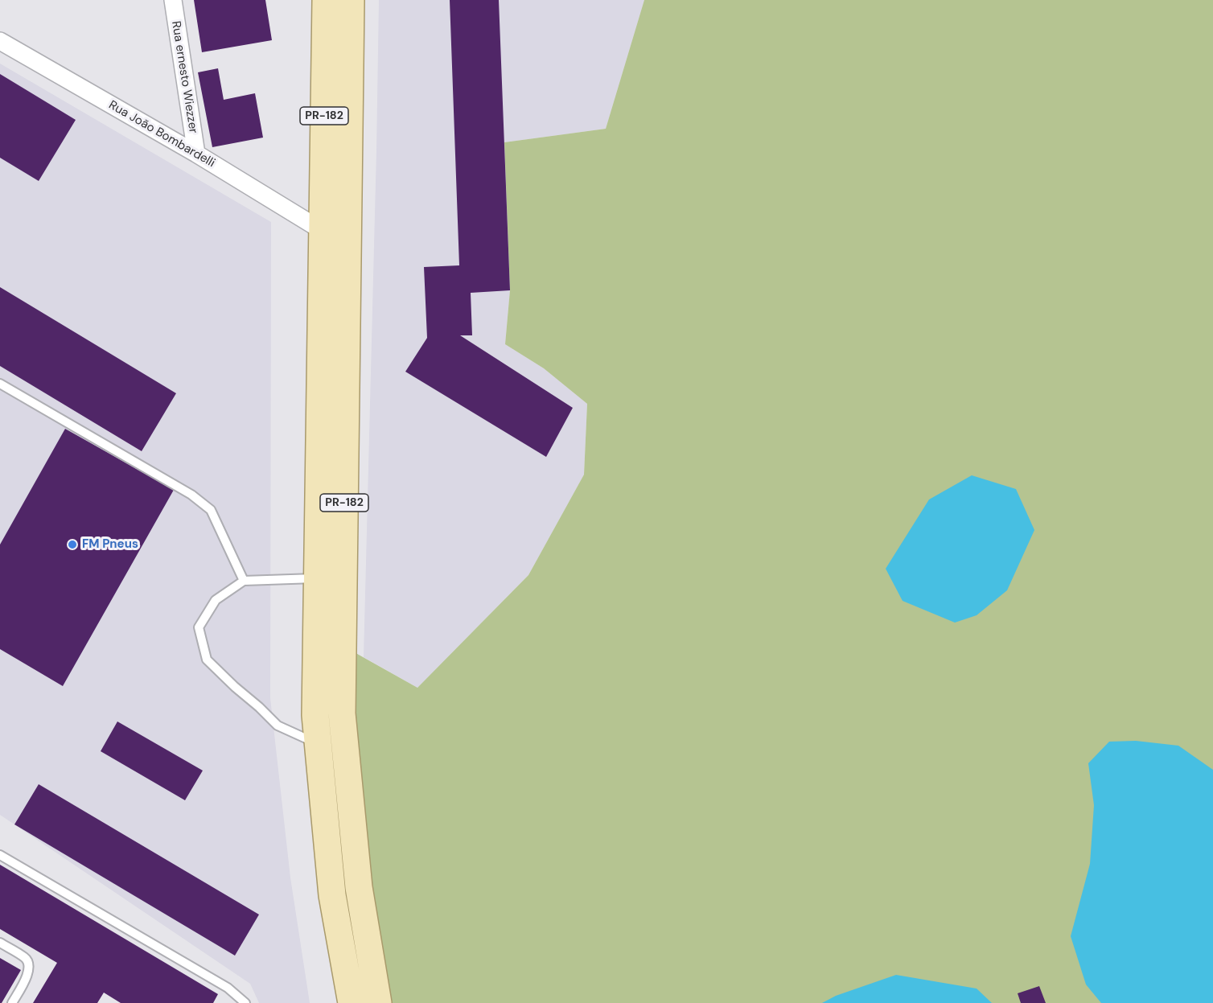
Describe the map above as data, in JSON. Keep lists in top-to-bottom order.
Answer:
{
  "streets": {
    "main road": ["PR-182"],
    "street": ["Rua ernesto Wiezzer", "Rua João Bombardelli"]
  },
  "crossings": [
    ["Rua ernesto Wiezzer", "Rua João Bombardelli"],
    ["PR-182", "Rua João Bombardelli"]
  ],
  "places": ["FM Pneus"]
}
